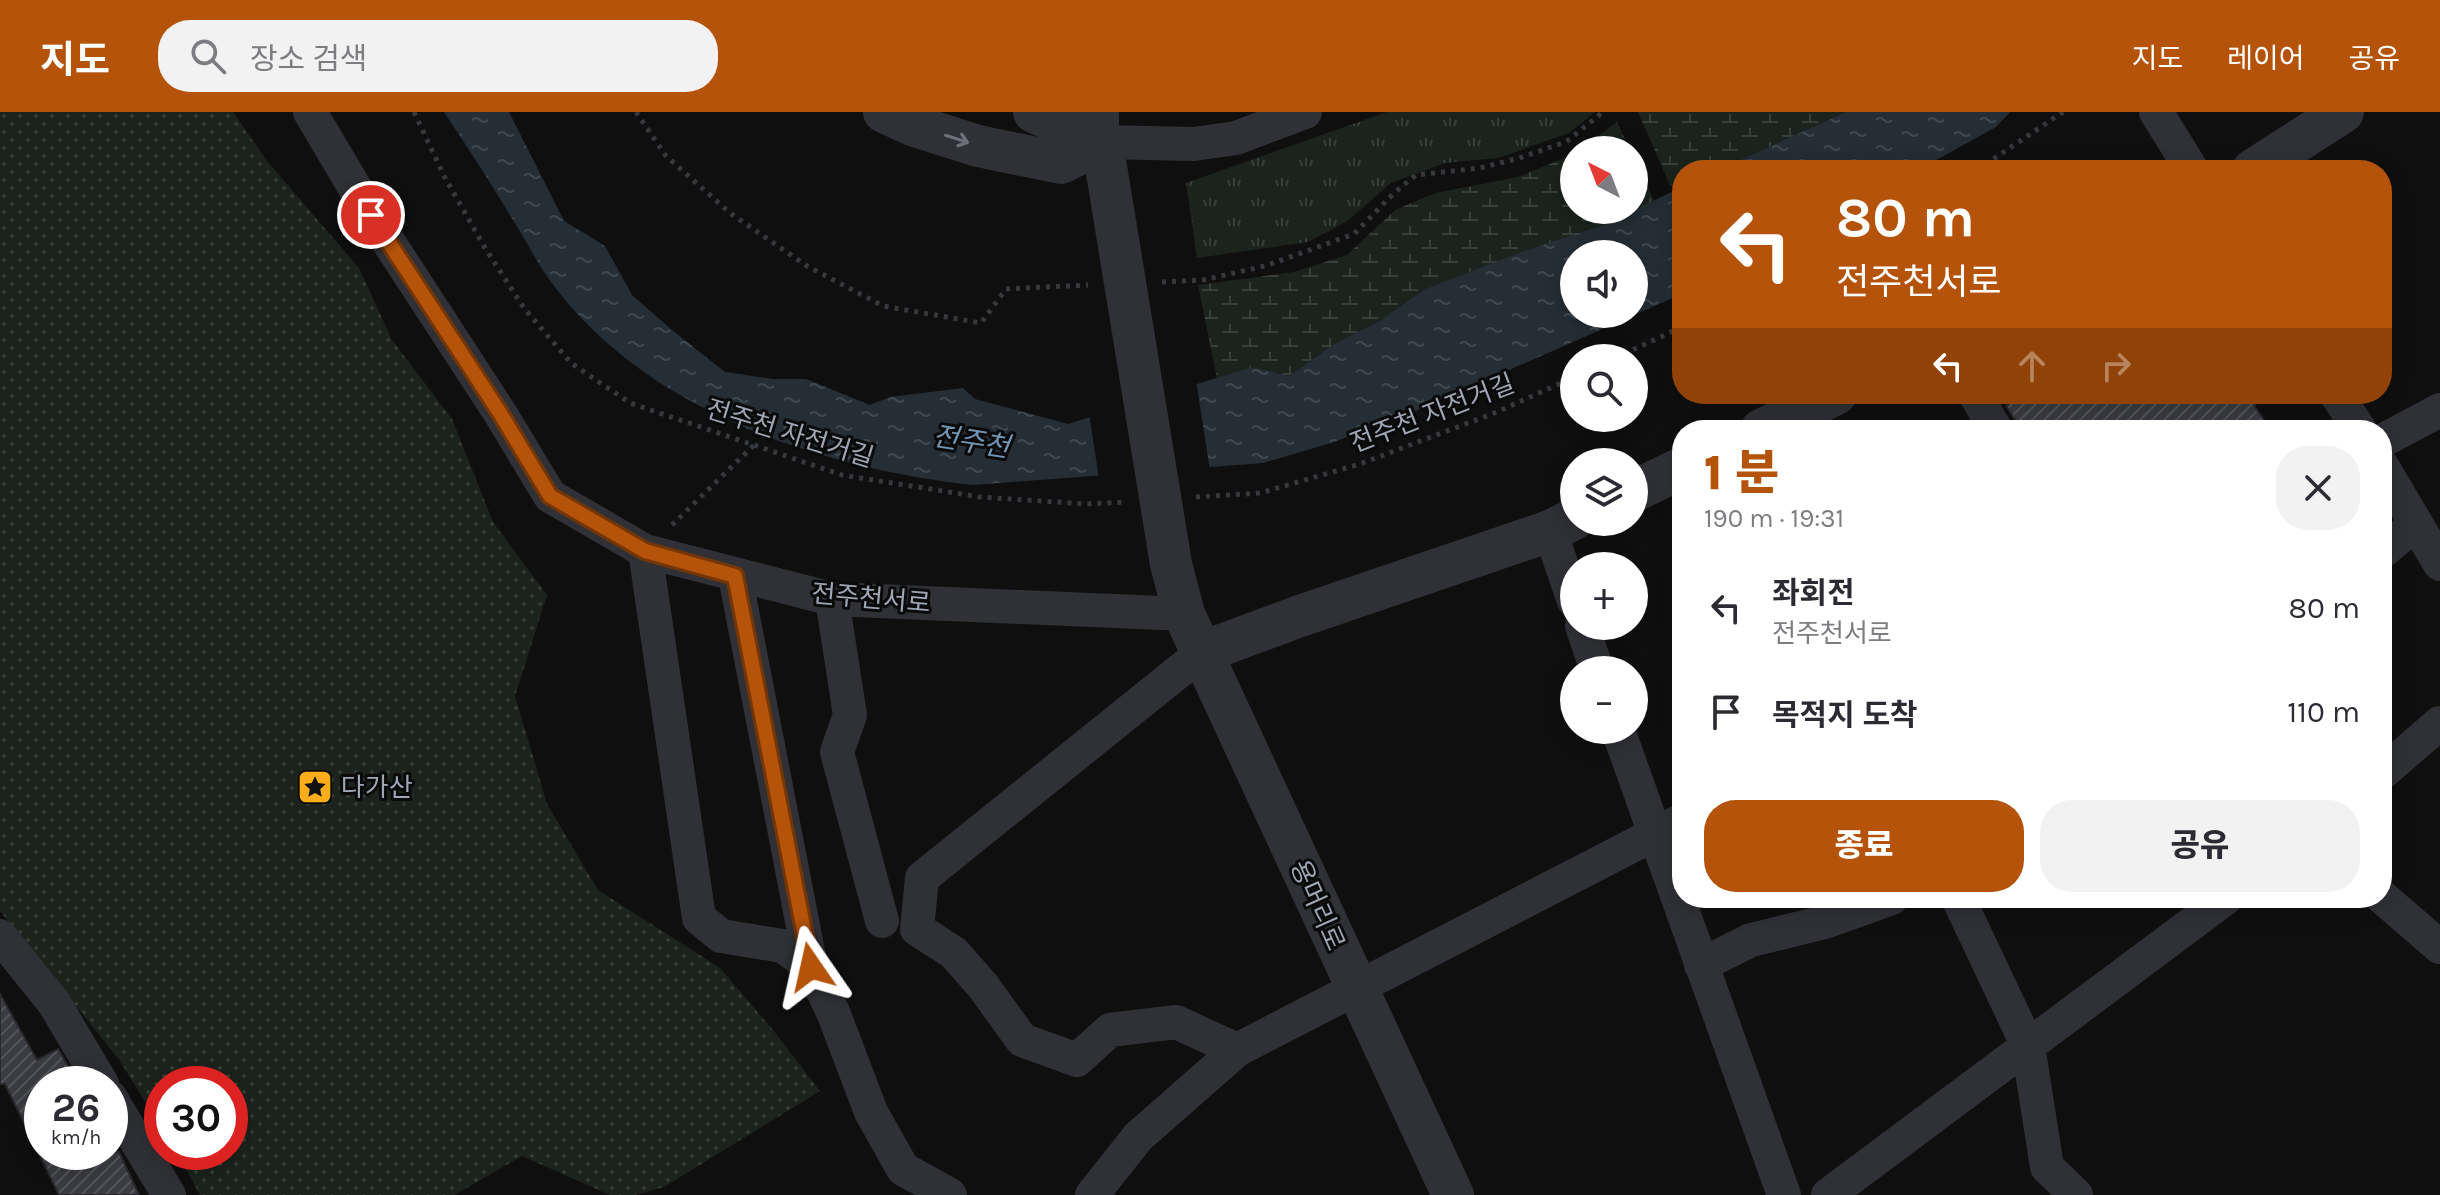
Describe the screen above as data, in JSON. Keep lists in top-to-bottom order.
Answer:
{
  "streets": {
    "street": ["전주천서로", "용머리로"],
    "path": ["전주천 자전거길"]
  },
  "crossings": [
    ["전주천서로", "용머리로"]
  ],
  "water": ["전주천"],
  "places": {
    "place": ["다가산"]
  },
  "north": "top left",
  "page": {
    "header": "지도",
    "search": "장소 검색",
    "nav": ["지도", "레이어", "공유"],
    "map_buttons": ["+", "−"],
    "turn": ["80 m", "전주천서로"],
    "heading": ["1 분", "190 m · 19:31"],
    "list": [
      {
        "name": "좌회전",
        "note": "전주천서로",
        "value": "80 m"
      },
      {
        "name": "목적지 도착",
        "value": "110 m"
      }
    ],
    "buttons": ["종료", "공유"],
    "speed": "26 km/h",
    "limit": "30"
  }
}
